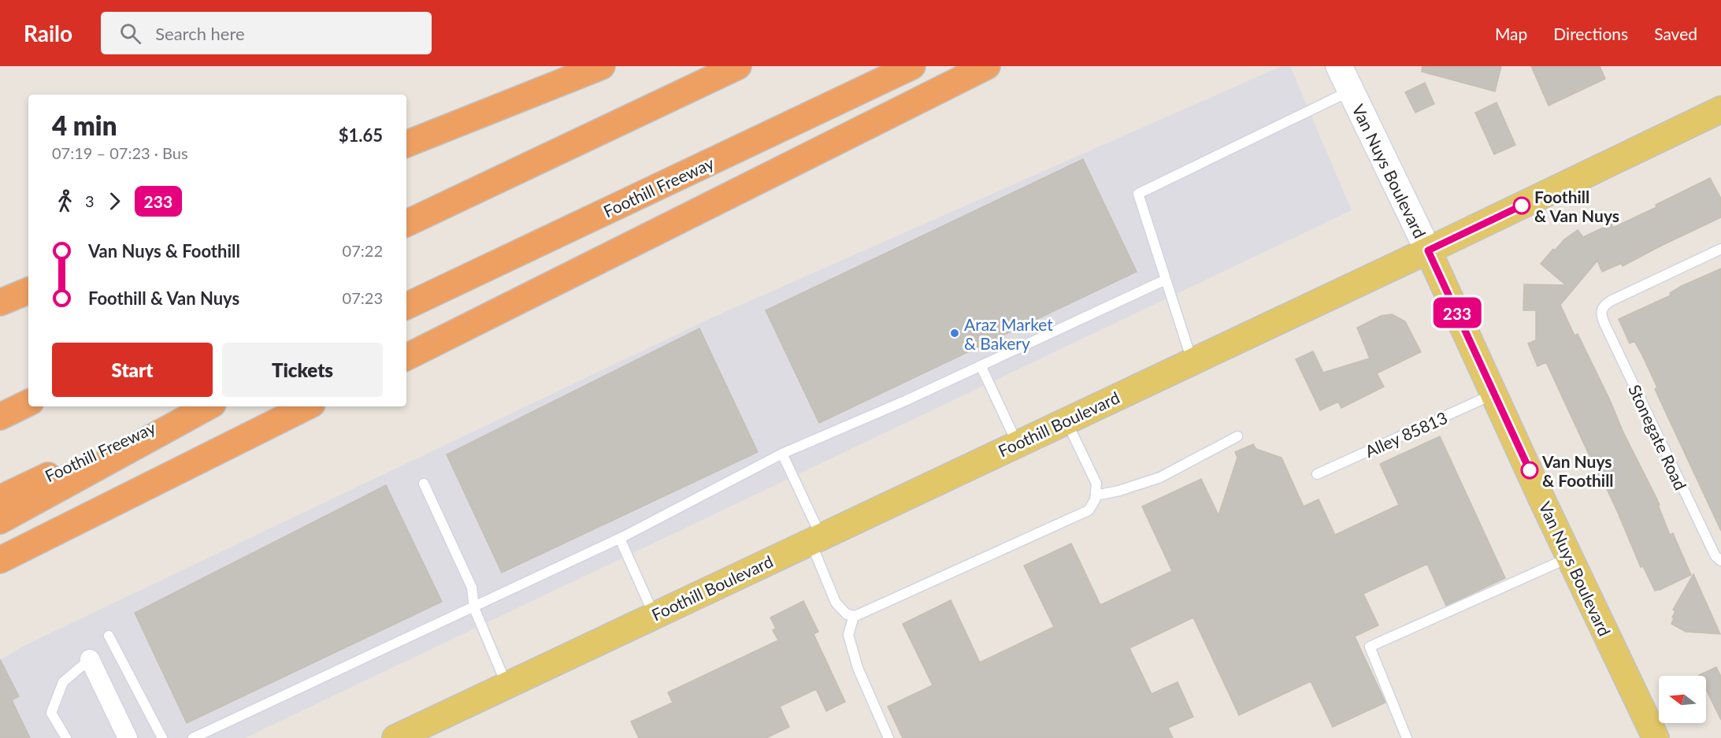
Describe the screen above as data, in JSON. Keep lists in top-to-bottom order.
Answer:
{
  "streets": {
    "highway": ["Foothill Freeway"],
    "main road": ["Van Nuys Boulevard", "Foothill Boulevard"],
    "lane": ["Alley 85813", "Stonegate Road"]
  },
  "crossings": [
    ["Van Nuys Boulevard", "Foothill Boulevard"],
    ["Van Nuys Boulevard", "Alley 85813"]
  ],
  "places": ["Foothill & Van Nuys", "Araz Market & Bakery", "Van Nuys & Foothill"],
  "lines": ["bus line 233"],
  "north": "left",
  "page": {
    "header": "Railo",
    "search": "Search here",
    "nav": ["Map", "Directions", "Saved"],
    "on_map": "233",
    "heading": ["4 min", "07:19 – 07:23 · Bus", "$1.65"],
    "legs": ["3", "233"],
    "list": [
      {
        "name": "Van Nuys & Foothill",
        "value": "07:22"
      },
      {
        "name": "Foothill & Van Nuys",
        "value": "07:23"
      }
    ],
    "buttons": ["Start", "Tickets"]
  }
}
